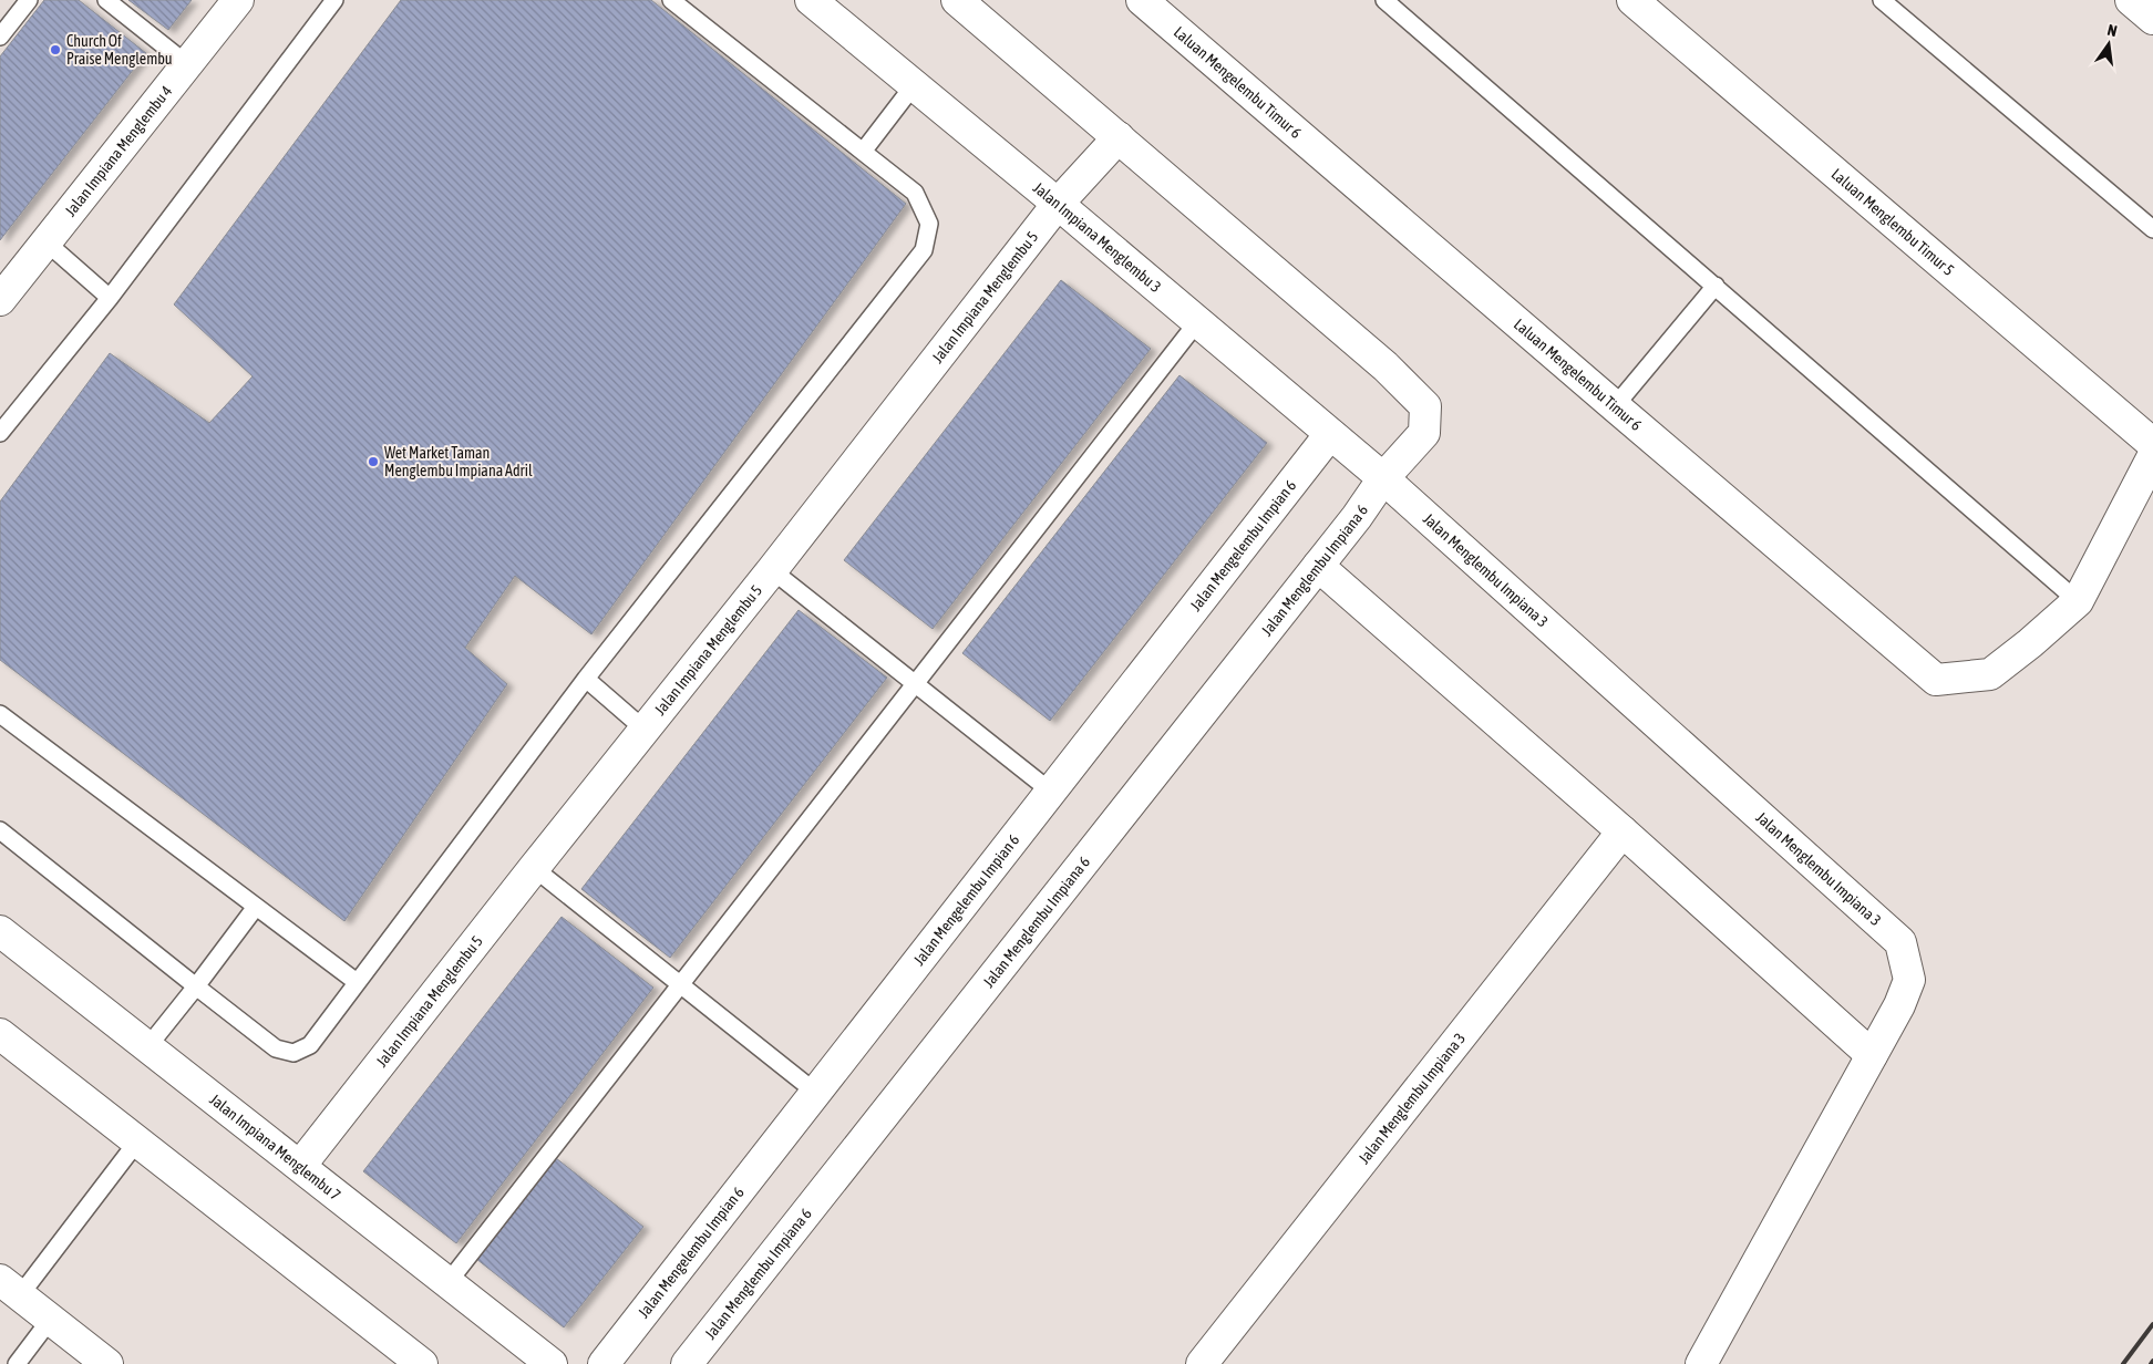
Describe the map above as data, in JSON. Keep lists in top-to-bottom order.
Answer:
{
  "streets": {
    "street": [
      "Laluan Mengelembu Timur 6",
      "Jalan Impiana Menglembu 4",
      "Laluan Menglembu Timur 5",
      "Jalan Impiana Menglembu 3",
      "Jalan Impiana Menglembu 5",
      "Jalan Mengelembu Impian 6",
      "Jalan Menglembu Impiana 6",
      "Jalan Menglembu Impiana 3",
      "Jalan Impiana Menglembu 7"
    ]
  },
  "crossings": [
    ["Jalan Impiana Menglembu 3", "Jalan Impiana Menglembu 5"],
    ["Jalan Impiana Menglembu 3", "Jalan Mengelembu Impian 6"],
    ["Jalan Impiana Menglembu 3", "Jalan Menglembu Impiana 6"],
    ["Jalan Impiana Menglembu 3", "Jalan Menglembu Impiana 3"],
    ["Jalan Impiana Menglembu 5", "Jalan Menglembu Impiana 6"],
    ["Jalan Impiana Menglembu 5", "Jalan Impiana Menglembu 7"],
    ["Jalan Menglembu Impiana 6", "Jalan Menglembu Impiana 3"]
  ],
  "places": ["Church Of Praise Menglembu", "Wet Market Taman Menglembu Impiana Adril"],
  "north": "top"
}
